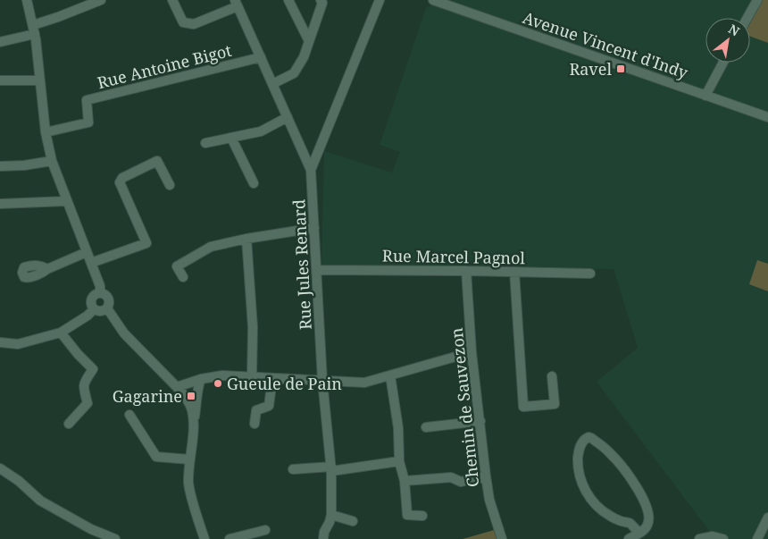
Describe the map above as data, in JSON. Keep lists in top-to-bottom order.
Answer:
{
  "streets": {
    "street": [
      "Avenue Vincent d'Indy",
      "Rue Antoine Bigot",
      "Rue Marcel Pagnol",
      "Rue Jules Renard",
      "Chemin de Sauvezon"
    ]
  },
  "crossings": [
    ["Rue Marcel Pagnol", "Rue Jules Renard"],
    ["Rue Marcel Pagnol", "Chemin de Sauvezon"]
  ],
  "places": {
    "transit": ["Ravel", "Gagarine"],
    "other": ["Gueule de Pain"]
  },
  "north": "top right"
}
